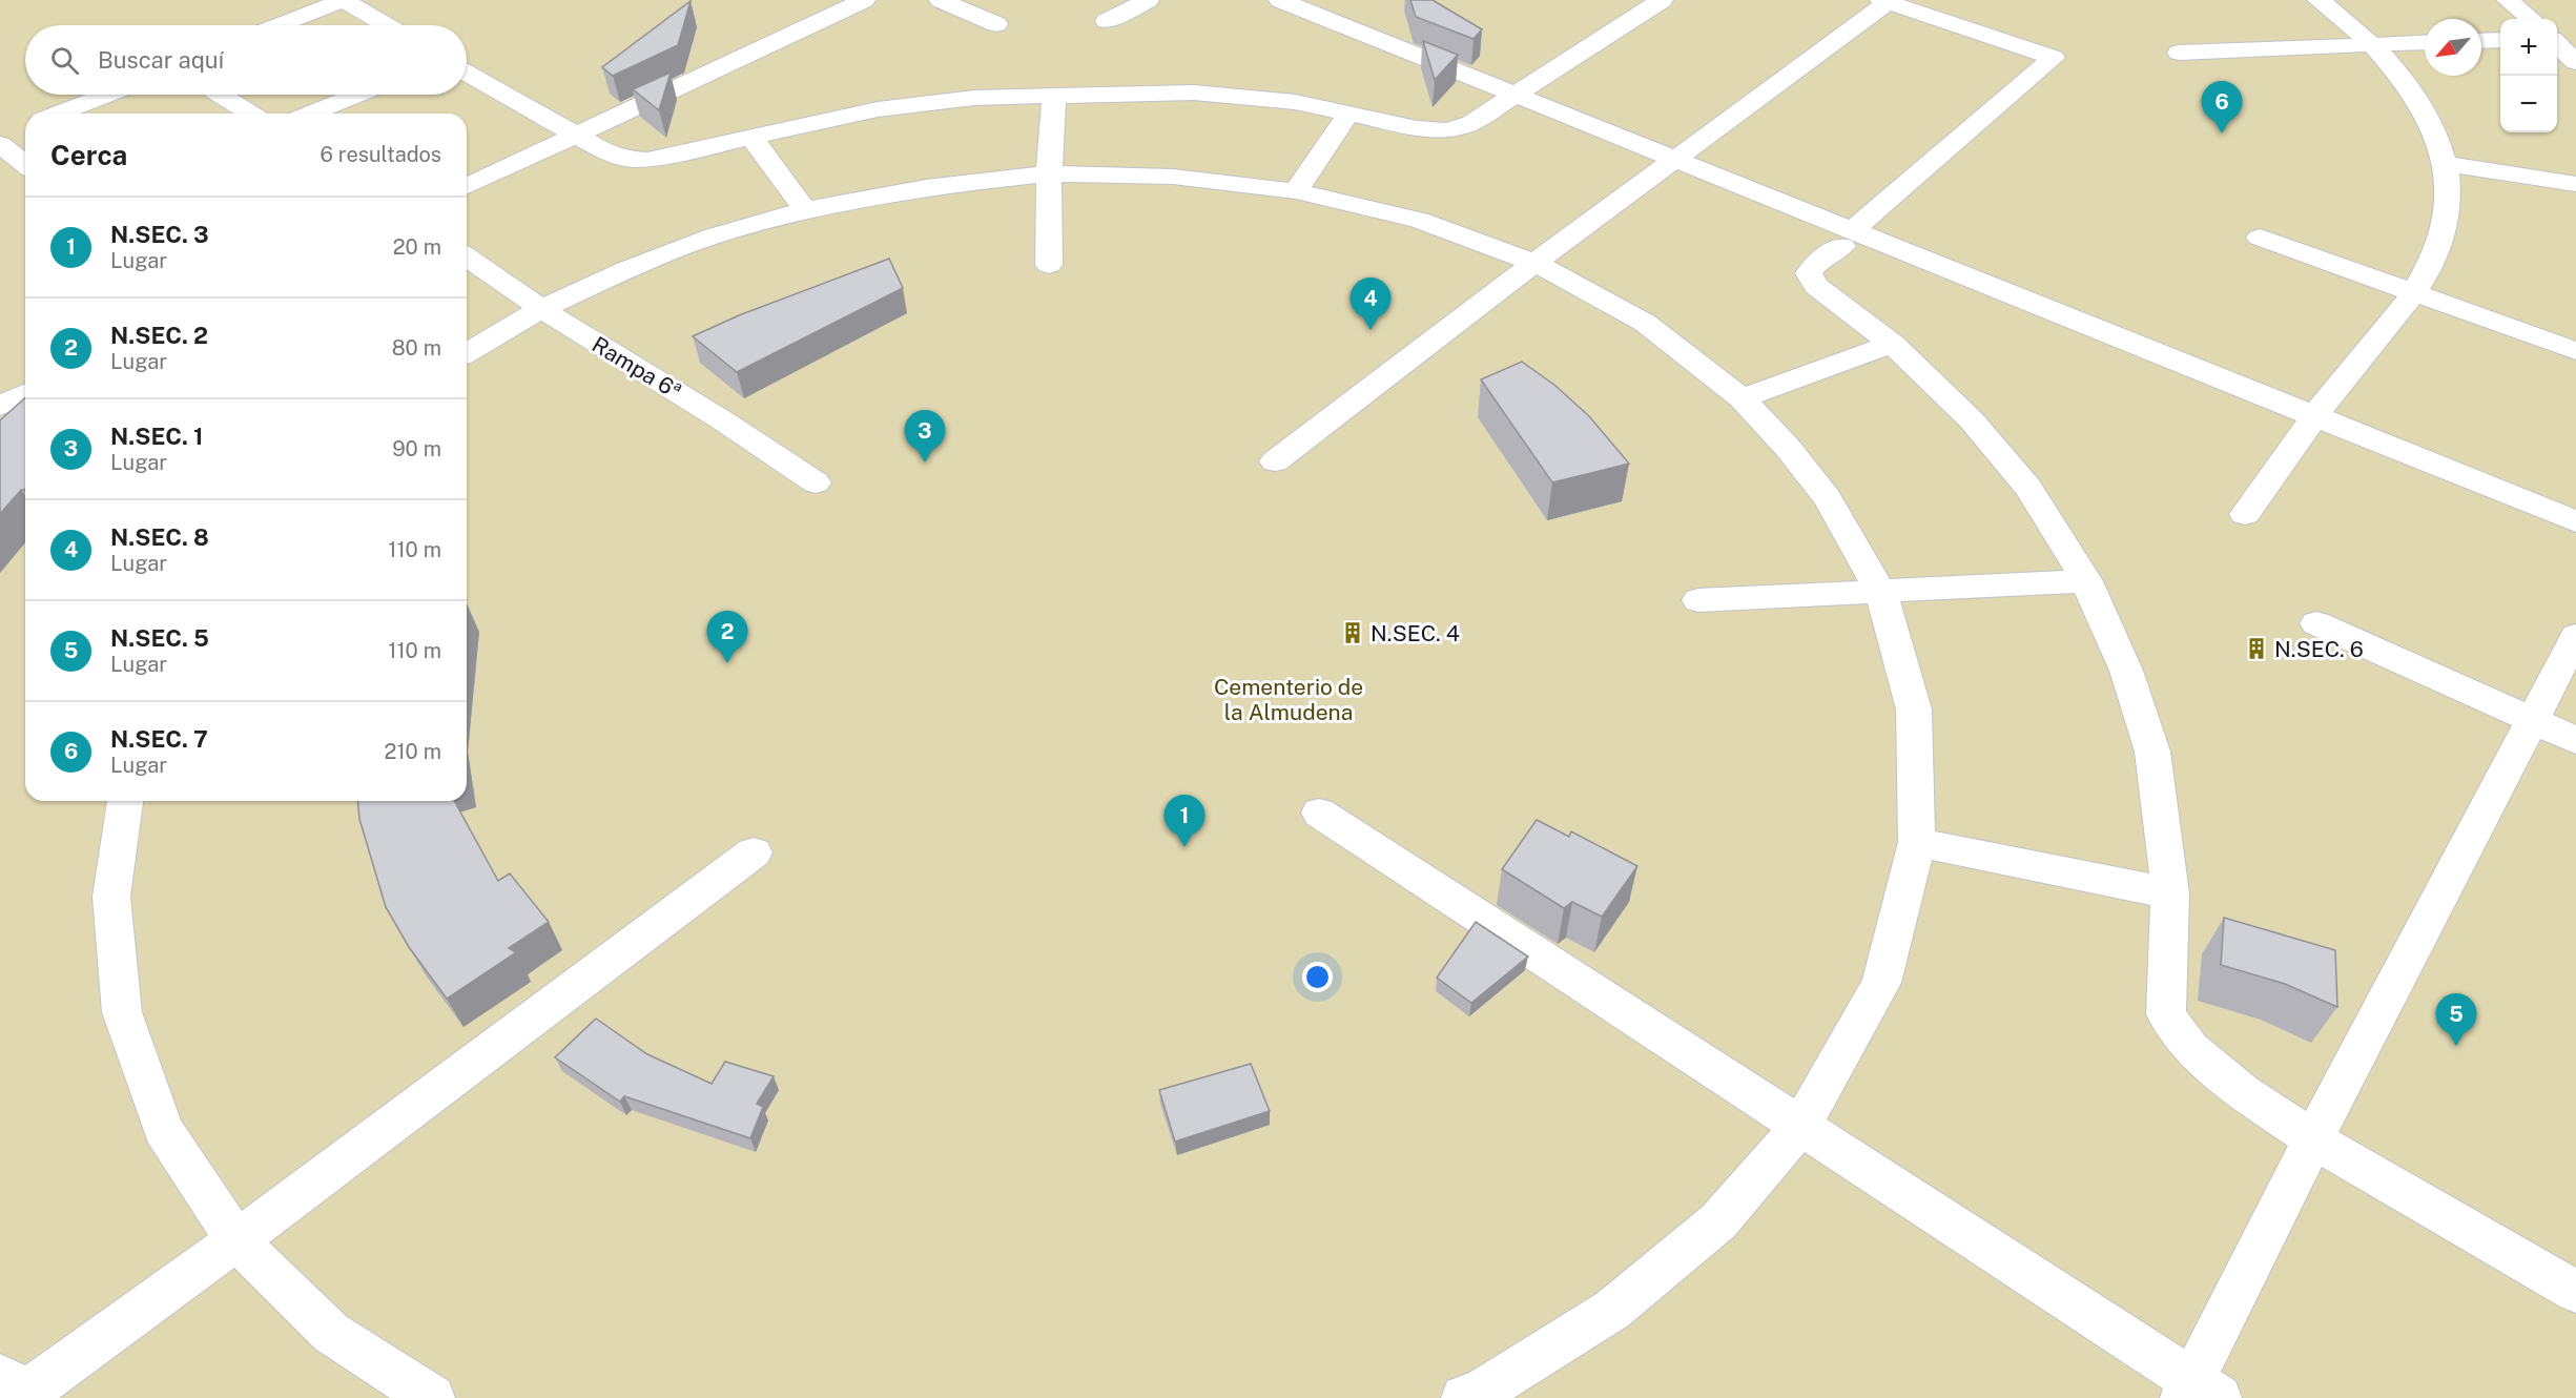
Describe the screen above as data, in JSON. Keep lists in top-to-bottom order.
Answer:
{
  "streets": {
    "lane": ["Rampa 6ª"]
  },
  "parks": ["Cementerio de la Almudena"],
  "places": {
    "building": ["N.SEC. 4", "N.SEC. 6"]
  },
  "north": "bottom left",
  "page": {
    "map_buttons": ["+", "−"],
    "search": "Buscar aquí",
    "pins": [
      "6",
      "4",
      "3",
      "2",
      "1",
      "5"
    ],
    "heading": ["Cerca", "6 resultados"],
    "list": [
      {
        "mark": "1",
        "name": "N.SEC. 3",
        "note": "Lugar",
        "value": "20 m"
      },
      {
        "mark": "2",
        "name": "N.SEC. 2",
        "note": "Lugar",
        "value": "80 m"
      },
      {
        "mark": "3",
        "name": "N.SEC. 1",
        "note": "Lugar",
        "value": "90 m"
      },
      {
        "mark": "4",
        "name": "N.SEC. 8",
        "note": "Lugar",
        "value": "110 m"
      },
      {
        "mark": "5",
        "name": "N.SEC. 5",
        "note": "Lugar",
        "value": "110 m"
      },
      {
        "mark": "6",
        "name": "N.SEC. 7",
        "note": "Lugar",
        "value": "210 m"
      }
    ]
  }
}
